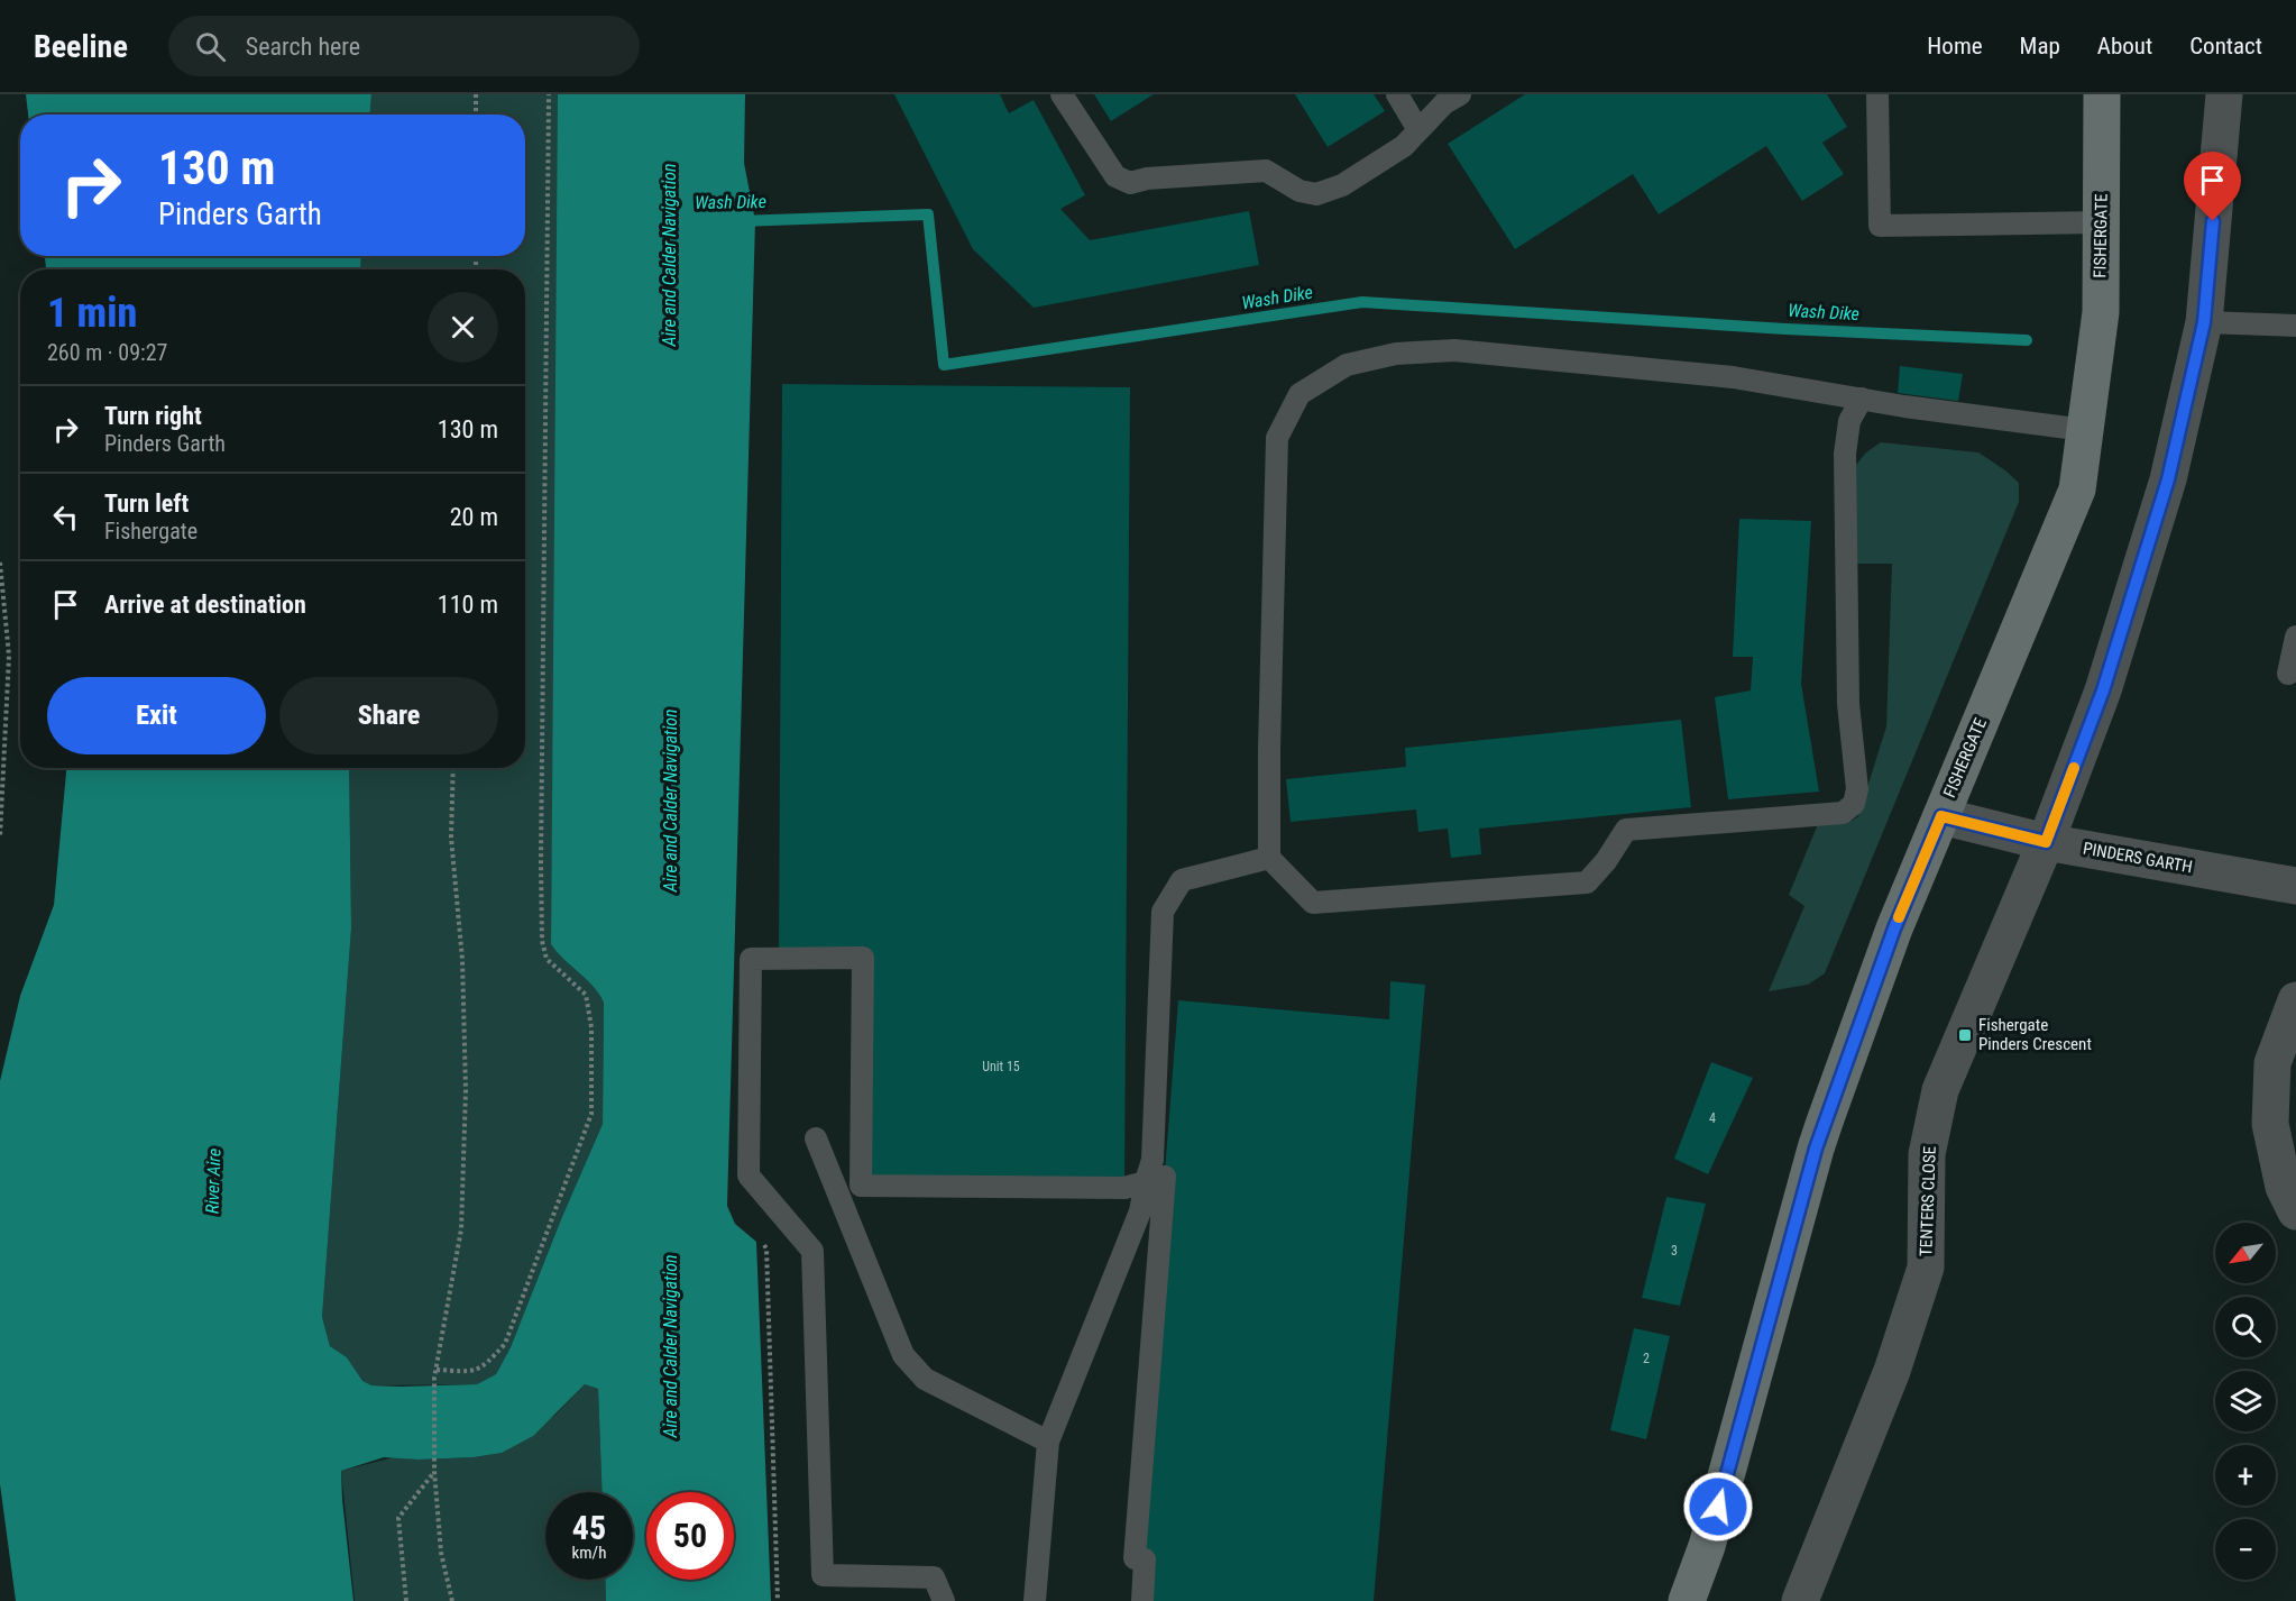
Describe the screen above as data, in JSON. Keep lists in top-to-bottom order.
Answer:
{
  "streets": {
    "main road": ["FISHERGATE"],
    "street": ["PINDERS GARTH", "TENTERS CLOSE"]
  },
  "crossings": [
    ["FISHERGATE", "PINDERS GARTH"],
    ["PINDERS GARTH", "TENTERS CLOSE"]
  ],
  "water": ["Wash Dike", "Aire and Calder Navigation", "River Aire"],
  "places": {
    "transit": ["Fishergate Pinders Crescent"]
  },
  "house_numbers": [
    "Unit 15",
    "4",
    "3",
    "2"
  ],
  "north": "bottom left",
  "page": {
    "header": "Beeline",
    "search": "Search here",
    "nav": [
      "Home",
      "Map",
      "About",
      "Contact"
    ],
    "turn": ["130 m", "Pinders Garth"],
    "heading": ["1 min", "260 m · 09:27"],
    "list": [
      {
        "name": "Turn right",
        "note": "Pinders Garth",
        "value": "130 m"
      },
      {
        "name": "Turn left",
        "note": "Fishergate",
        "value": "20 m"
      },
      {
        "name": "Arrive at destination",
        "value": "110 m"
      }
    ],
    "buttons": ["Exit", "Share"],
    "map_buttons": ["+", "−"],
    "speed": "45 km/h",
    "limit": "50"
  }
}
